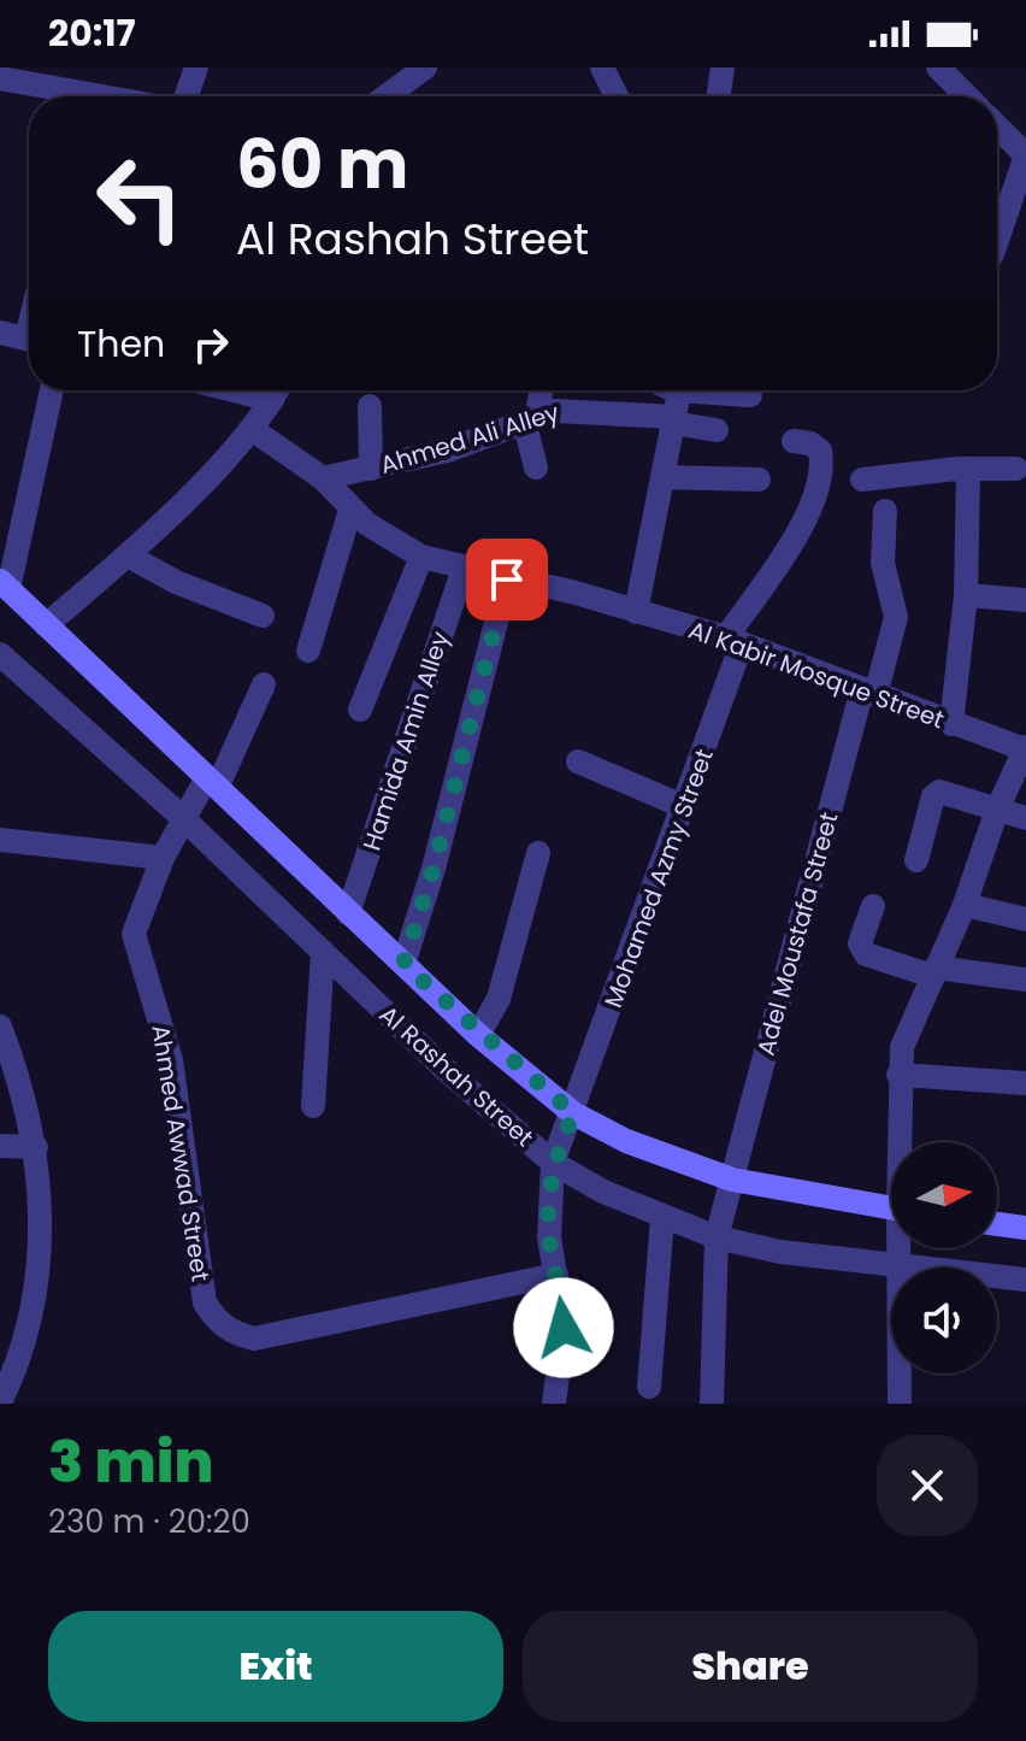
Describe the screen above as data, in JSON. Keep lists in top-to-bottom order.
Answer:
{
  "streets": {
    "main road": ["Al Rashah Street"],
    "street": [
      "Ahmed Ali Alley",
      "Al Kabir Mosque Street",
      "Hamida Amin Alley",
      "Mohamed Azmy Street",
      "Adel Moustafa Street",
      "Ahmed Awwad Street"
    ]
  },
  "crossings": [
    ["Ahmed Ali Alley", "Al Kabir Mosque Street"],
    ["Al Kabir Mosque Street", "Hamida Amin Alley"],
    ["Al Kabir Mosque Street", "Mohamed Azmy Street"],
    ["Al Kabir Mosque Street", "Adel Moustafa Street"],
    ["Hamida Amin Alley", "Al Rashah Street"],
    ["Mohamed Azmy Street", "Al Rashah Street"],
    ["Mohamed Azmy Street", "Ahmed Awwad Street"],
    ["Adel Moustafa Street", "Al Rashah Street"],
    ["Al Rashah Street", "Ahmed Awwad Street"]
  ],
  "north": "right",
  "page": {
    "status": "20:17",
    "turn": ["60 m", "Al Rashah Street"],
    "then": "Then",
    "heading": ["3 min", "230 m · 20:20"],
    "buttons": ["Exit", "Share"]
  }
}
